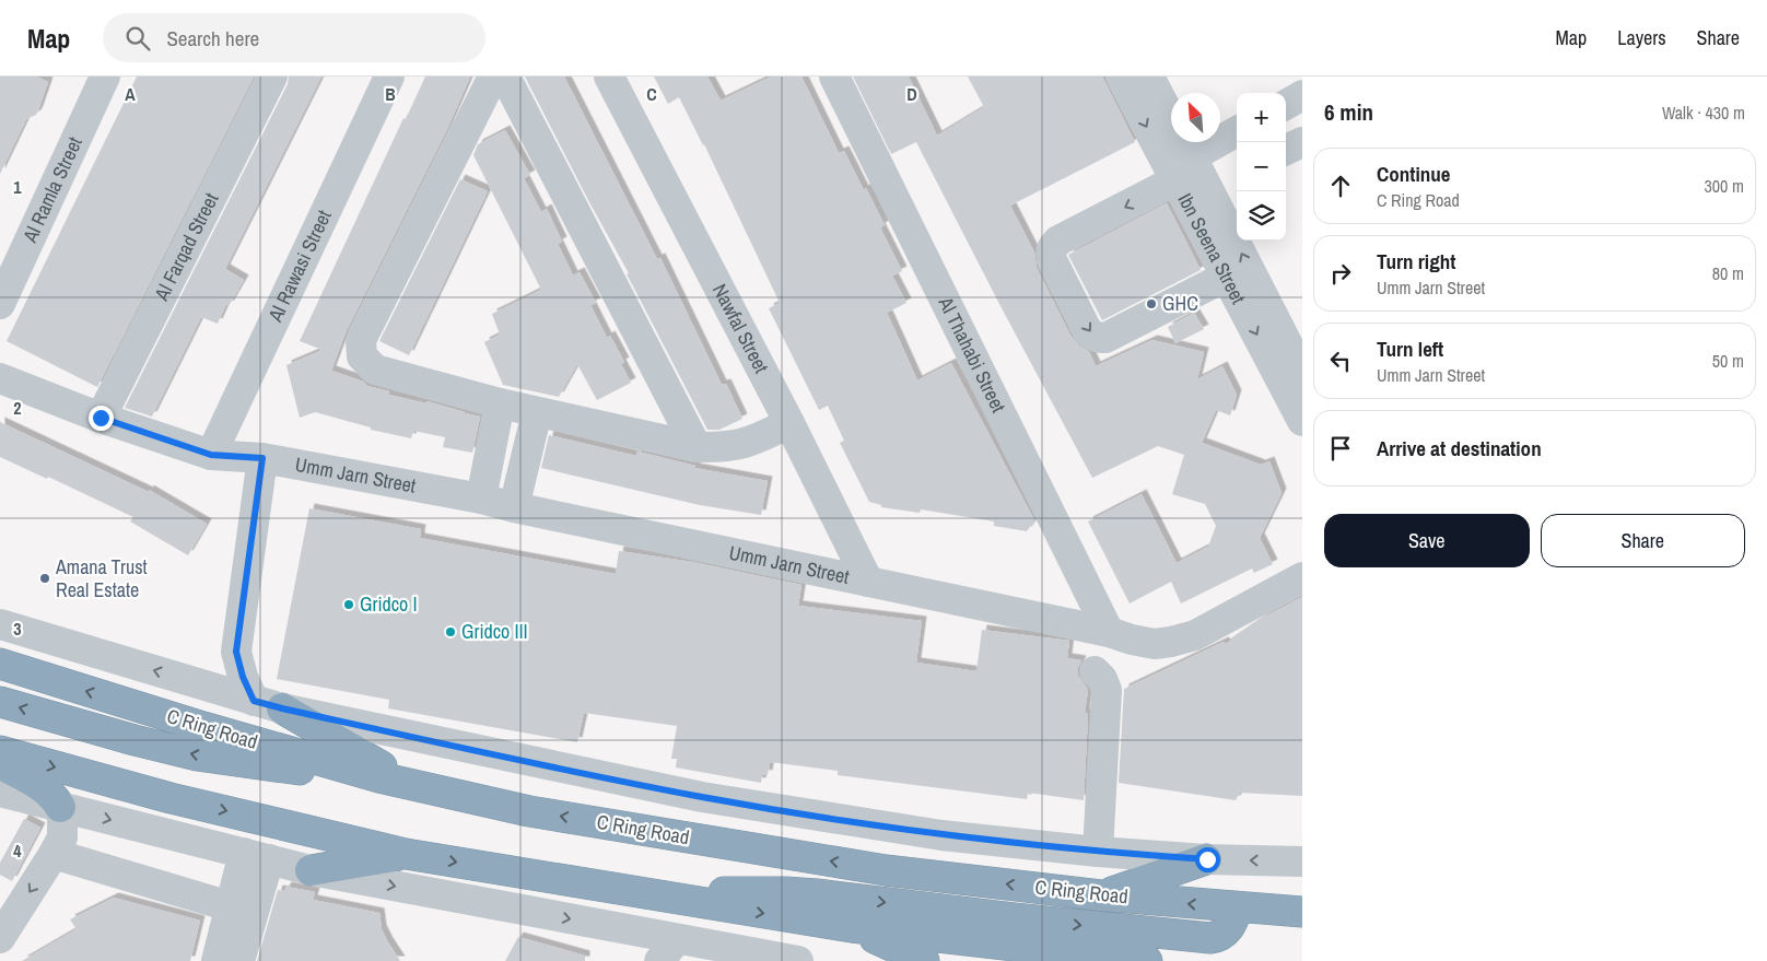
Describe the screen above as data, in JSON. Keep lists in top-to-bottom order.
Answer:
{
  "streets": {
    "highway": ["C Ring Road"],
    "street": [
      "Al Ramla Street",
      "Al Farqad Street",
      "Ibn Seena Street",
      "Al Rawasi Street",
      "Nawfal Street",
      "Al Thahabi Street",
      "Umm Jarn Street"
    ]
  },
  "crossings": [
    ["Al Farqad Street", "Umm Jarn Street"],
    ["Al Rawasi Street", "Umm Jarn Street"],
    ["Nawfal Street", "Umm Jarn Street"],
    ["Al Thahabi Street", "Umm Jarn Street"]
  ],
  "places": [
    "GHC",
    "Amana Trust Real Estate",
    "Gridco I",
    "Gridco III"
  ],
  "north": "top left",
  "page": {
    "header": "Map",
    "search": "Search here",
    "nav": ["Map", "Layers", "Share"],
    "heading": ["6 min", "Walk · 430 m"],
    "map_buttons": ["+", "−"],
    "list": [
      ["Continue", "C Ring Road", "300 m"],
      ["Turn right", "Umm Jarn Street", "80 m"],
      ["Turn left", "Umm Jarn Street", "50 m"],
      "Arrive at destination"
    ],
    "buttons": ["Save", "Share"]
  },
  "grid": {
    "columns": [
      "A",
      "B",
      "C",
      "D"
    ],
    "rows": [
      "1",
      "2",
      "3",
      "4"
    ]
  }
}
